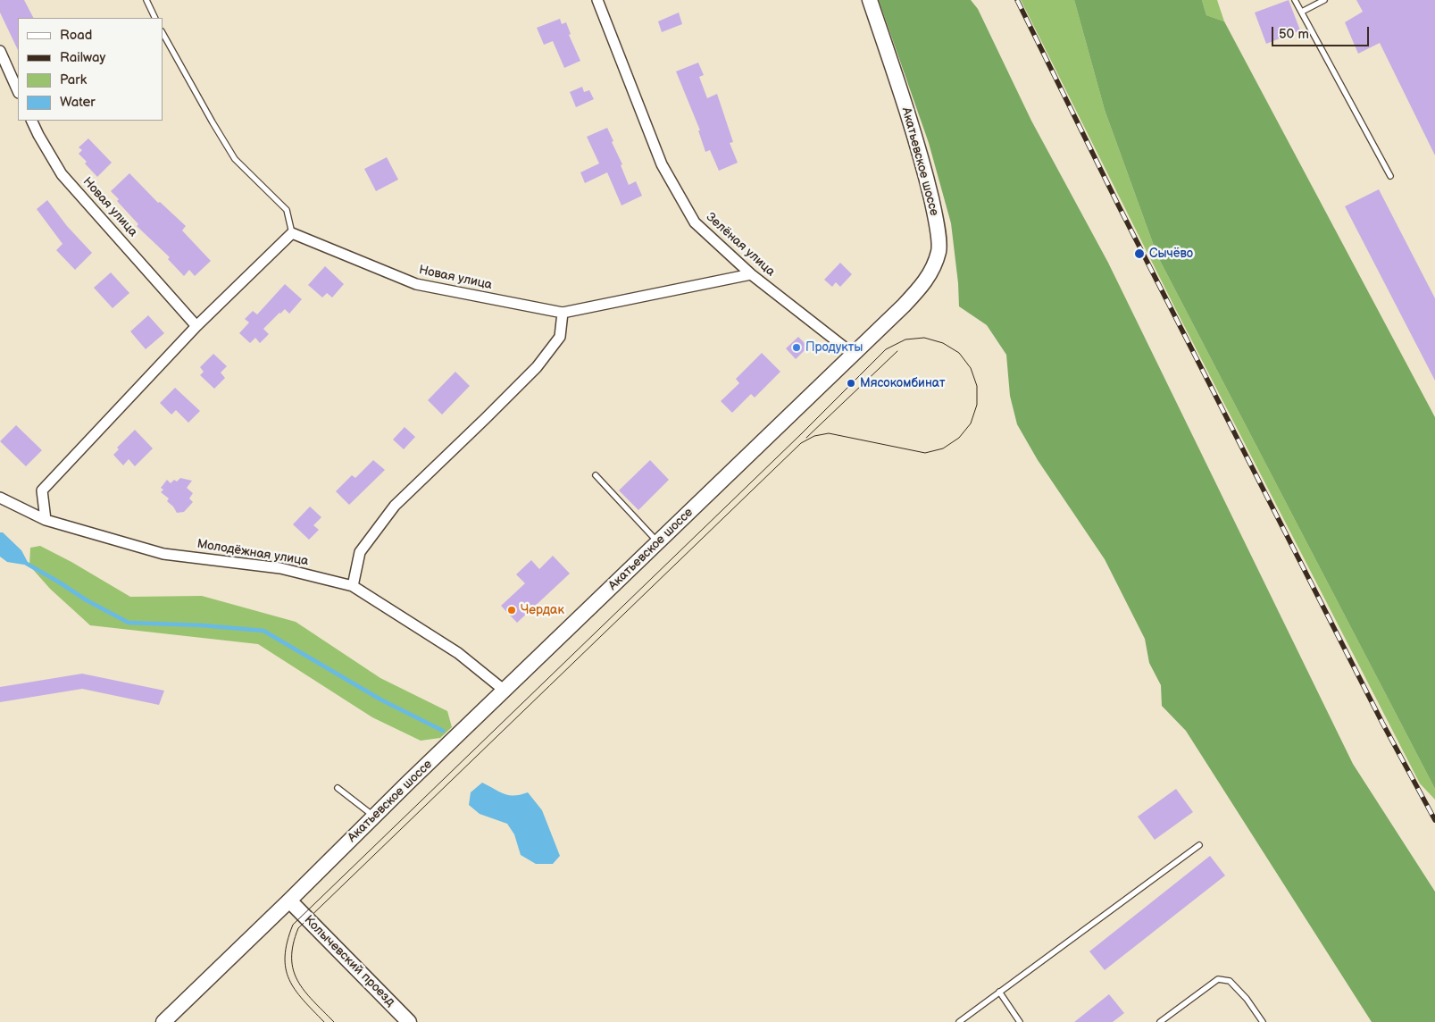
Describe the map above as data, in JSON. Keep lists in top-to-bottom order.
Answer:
{
  "streets": {
    "main road": ["Акатьевское шоссе", "Колычевский проезд"],
    "street": ["Новая улица", "Зелёная улица", "Молодёжная улица"]
  },
  "crossings": [
    ["Акатьевское шоссе", "Зелёная улица"],
    ["Акатьевское шоссе", "Молодёжная улица"],
    ["Акатьевское шоссе", "Колычевский проезд"],
    ["Новая улица", "Зелёная улица"]
  ],
  "places": [
    "Сычёво",
    "Продукты",
    "Мясокомбинат",
    "Чердак"
  ],
  "legend": [
    "Road",
    "Railway",
    "Park",
    "Water"
  ],
  "scale_bar": "50 m"
}
